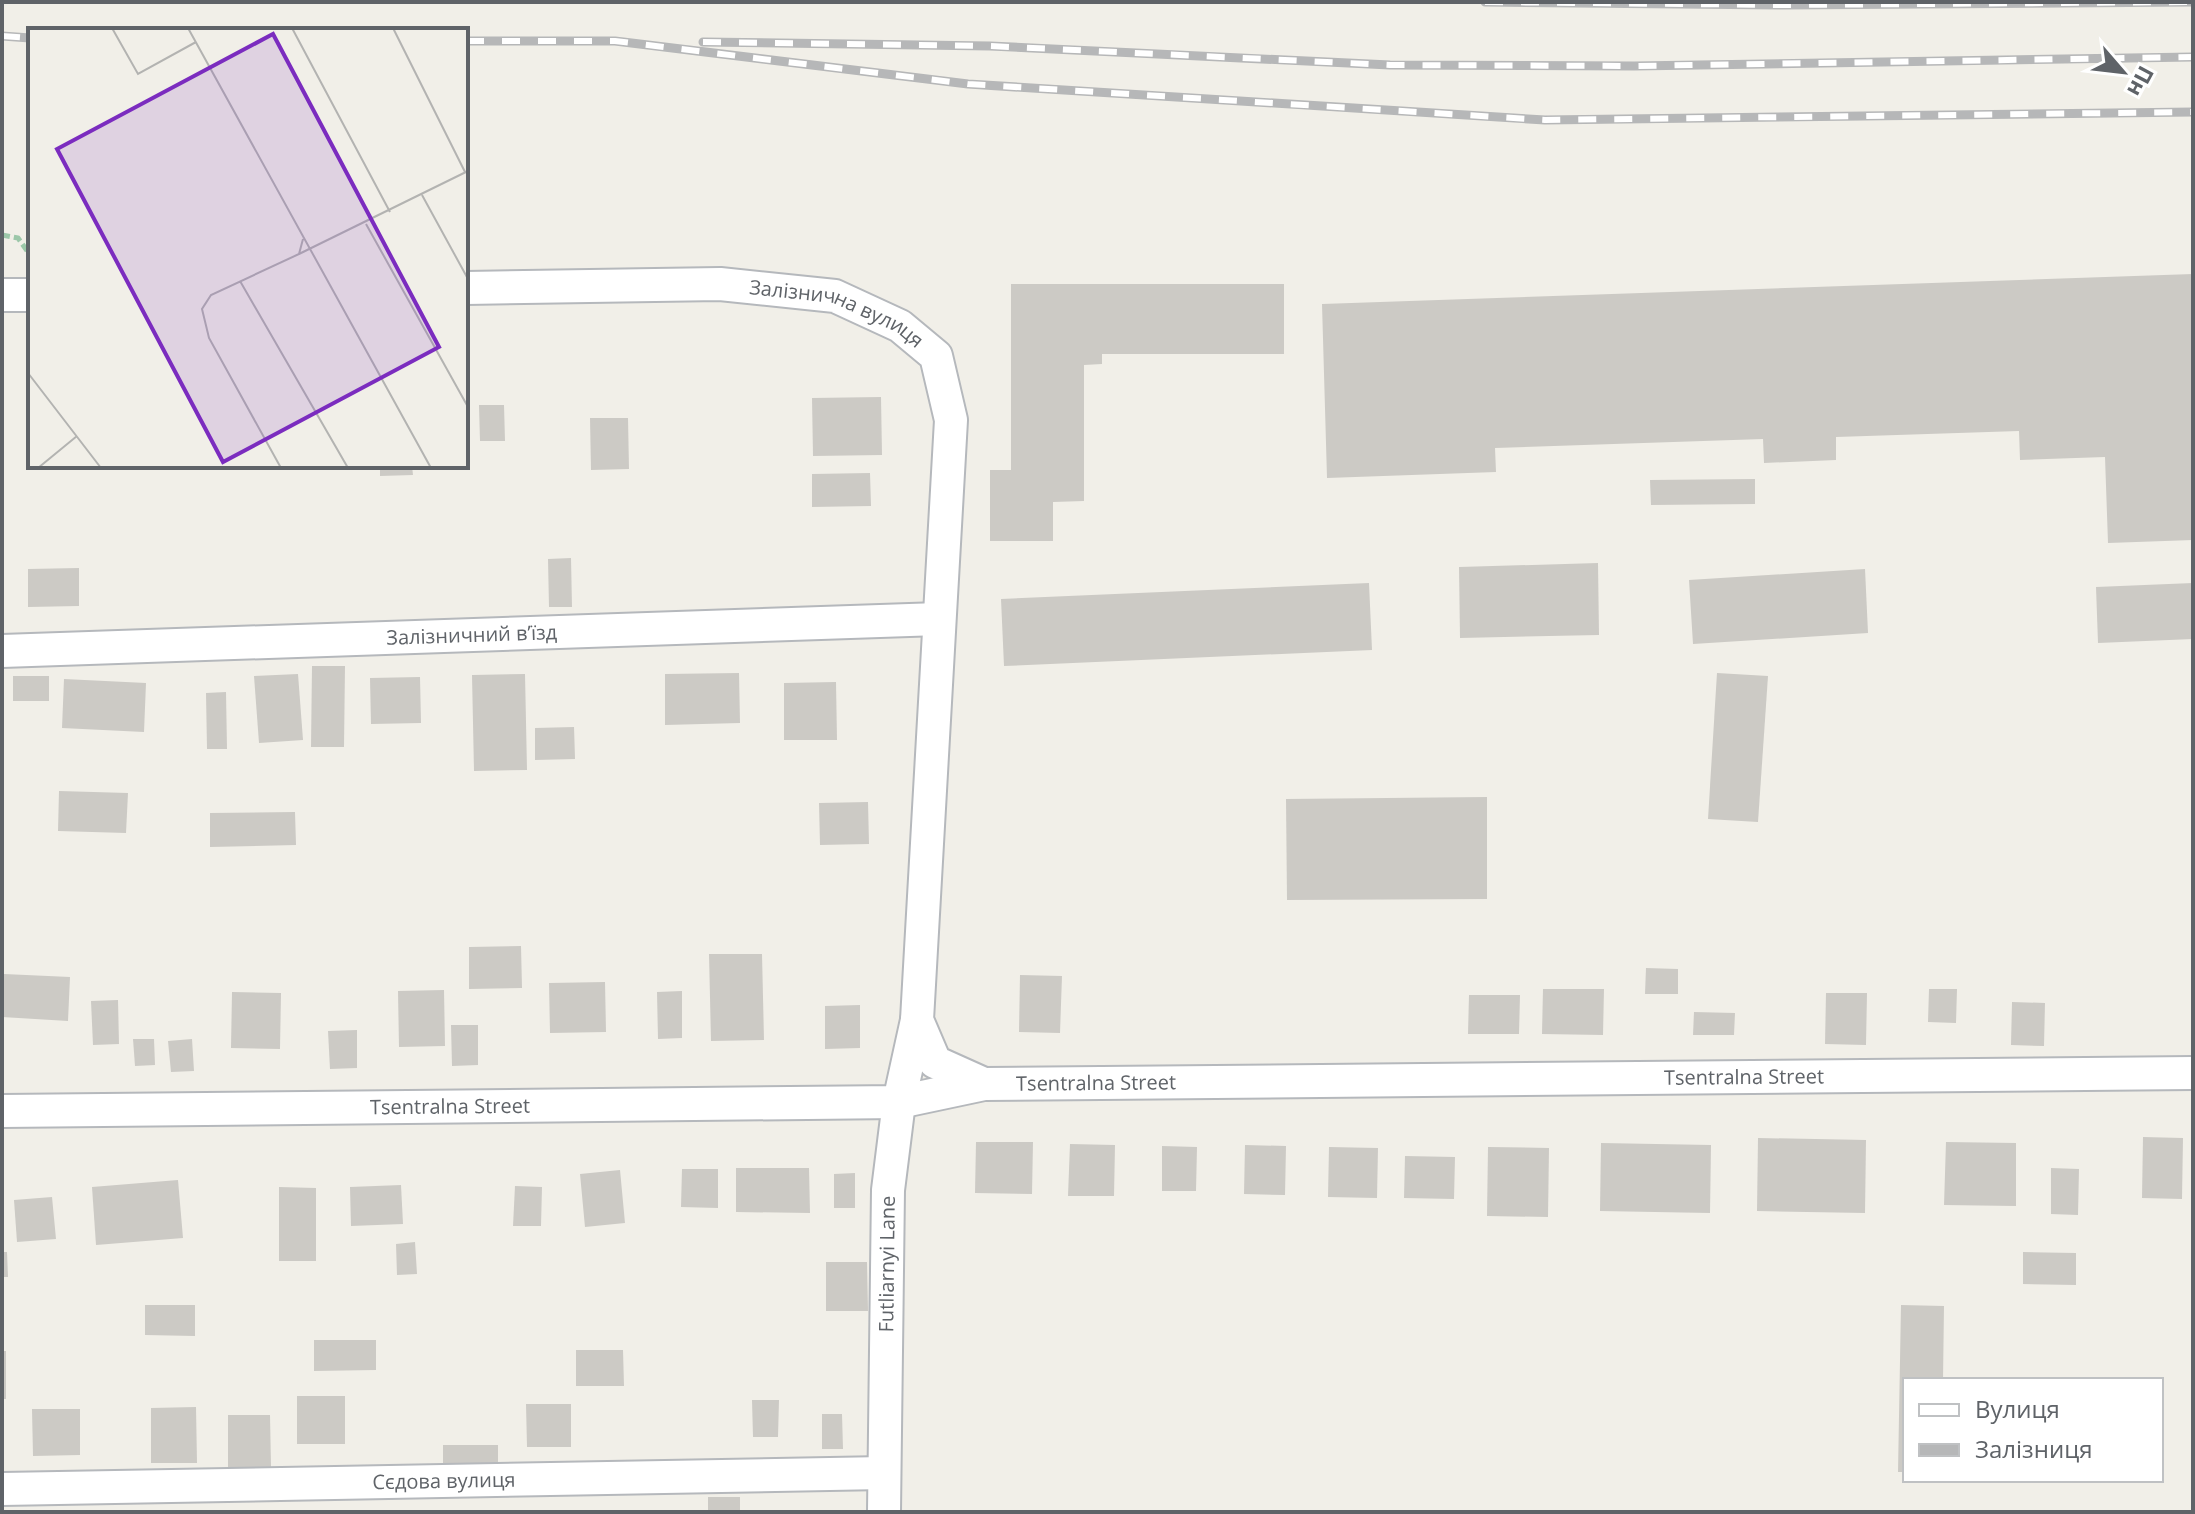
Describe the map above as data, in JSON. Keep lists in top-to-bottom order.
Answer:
{
  "streets": {
    "street": [
      "Залізнична вулиця",
      "Залізничний в’їзд",
      "Tsentralna Street",
      "Futliarnyi Lane",
      "Сєдова вулиця"
    ]
  },
  "crossings": [
    ["Залізнична вулиця", "Залізничний в’їзд"],
    ["Залізнична вулиця", "Futliarnyi Lane"],
    ["Tsentralna Street", "Futliarnyi Lane"],
    ["Futliarnyi Lane", "Сєдова вулиця"]
  ],
  "legend": ["Вулиця", "Залізниця"],
  "north": "bottom right"
}
